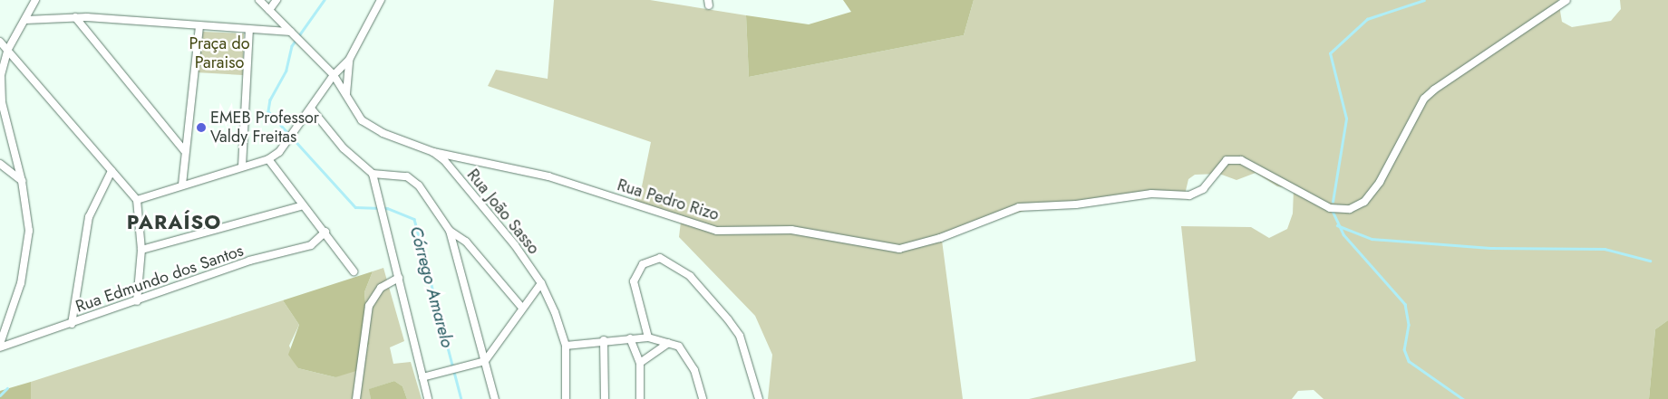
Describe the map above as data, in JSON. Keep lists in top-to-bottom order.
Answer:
{
  "streets": {
    "street": ["Rua Pedro Rizo", "Rua João Sasso", "Rua Edmundo dos Santos"]
  },
  "crossings": [
    ["Rua Pedro Rizo", "Rua João Sasso"]
  ],
  "districts": ["PARAÍSO"],
  "water": ["Córrego Amarelo"],
  "parks": ["Praça do Paraiso"],
  "places": ["EMEB Professor Valdy Freitas"]
}
